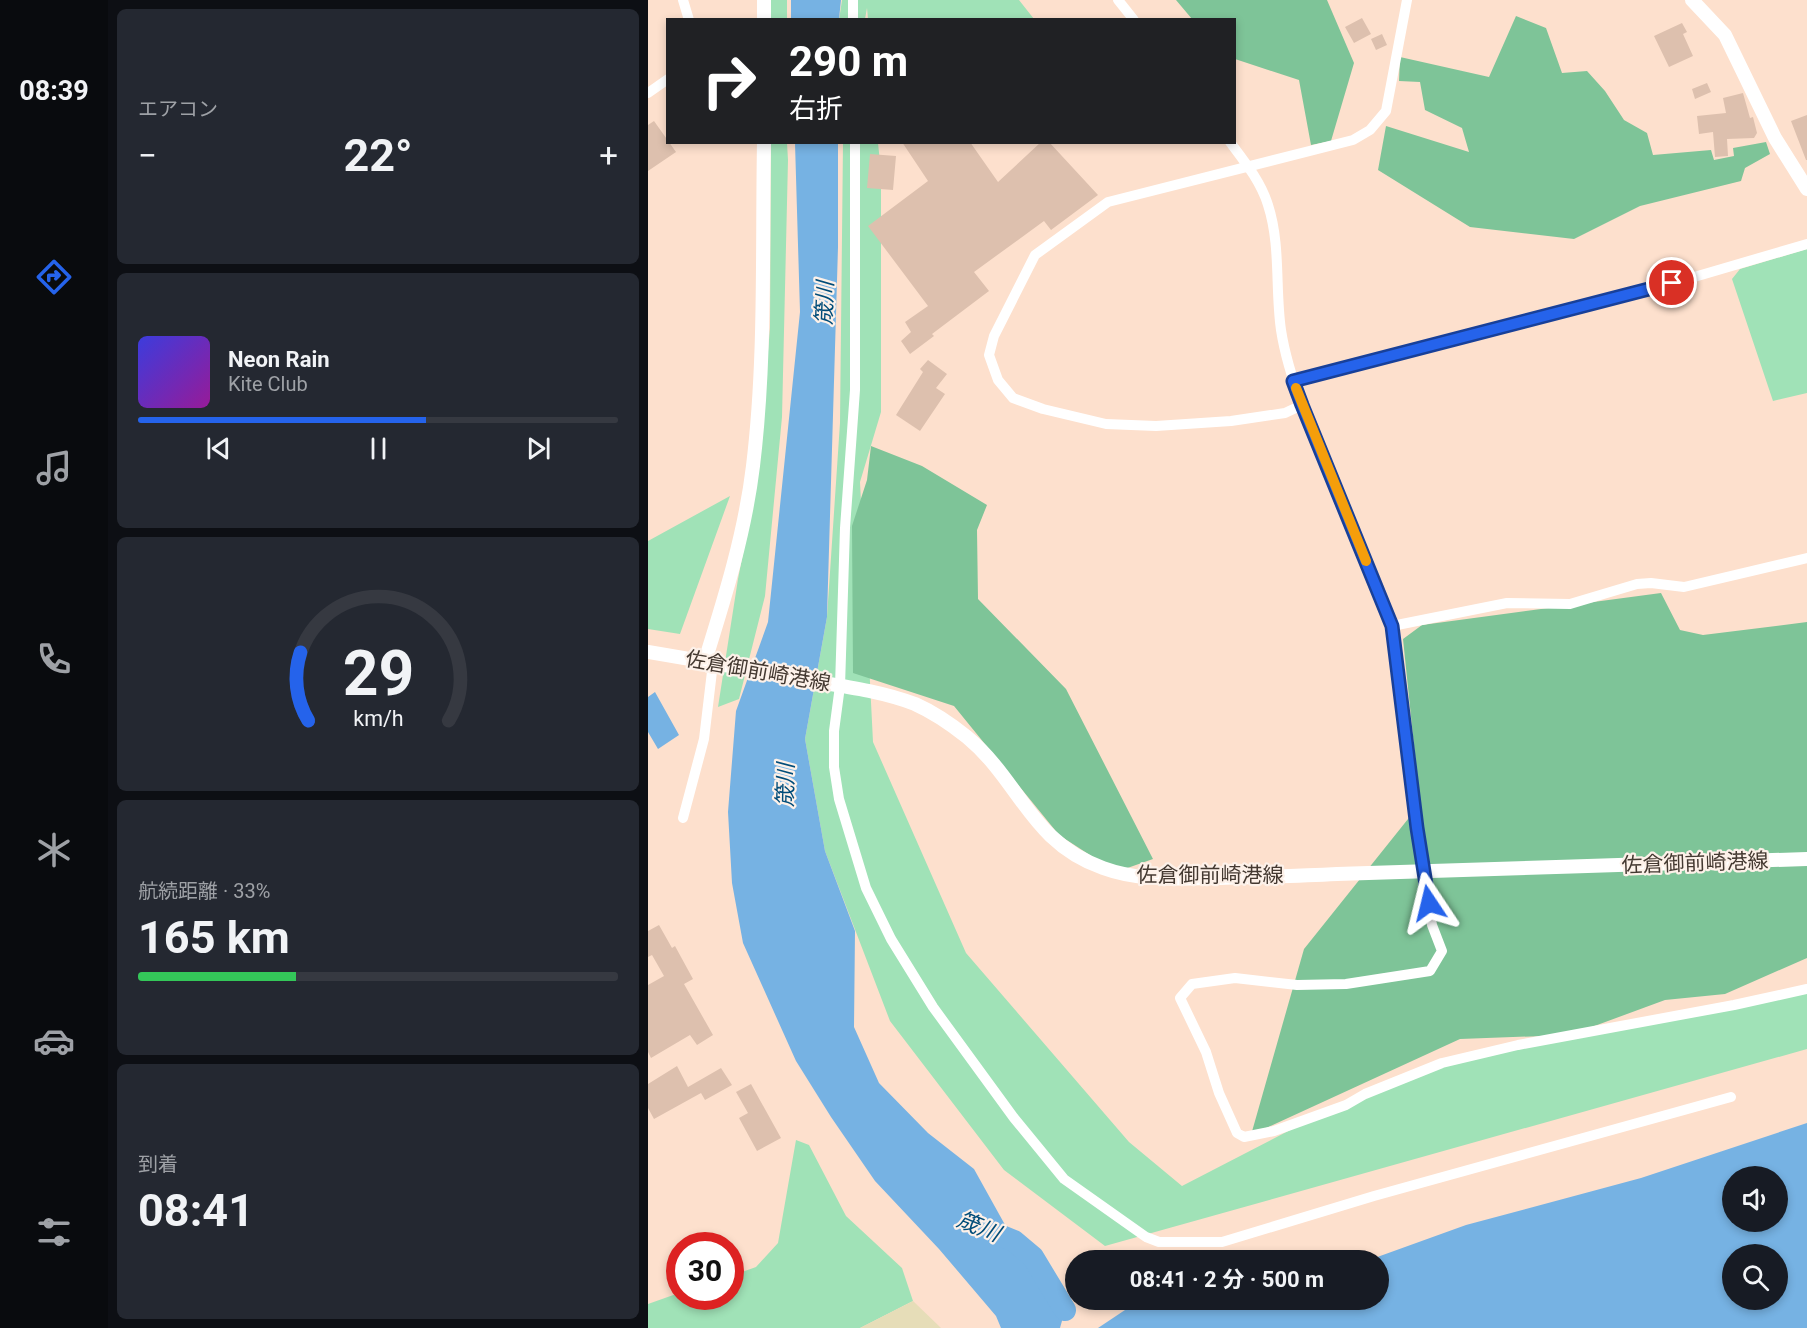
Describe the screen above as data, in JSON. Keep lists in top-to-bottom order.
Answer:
{
  "streets": {
    "main road": ["佐倉御前崎港線"]
  },
  "water": ["筬川"],
  "page": {
    "tabs": "08:39",
    "tile": [
      "エアコン",
      ["航続距離 · 33%", "165 km"],
      ["到着", "08:41"]
    ],
    "turn": ["290 m", "右折"],
    "heat": ["−", "22°", "+"],
    "song": ["Neon Rain", "Kite Club"],
    "limit": "30",
    "trip": "08:41 · 2 分 · 500 m",
    "gauge": ["29", "km/h"]
  }
}
